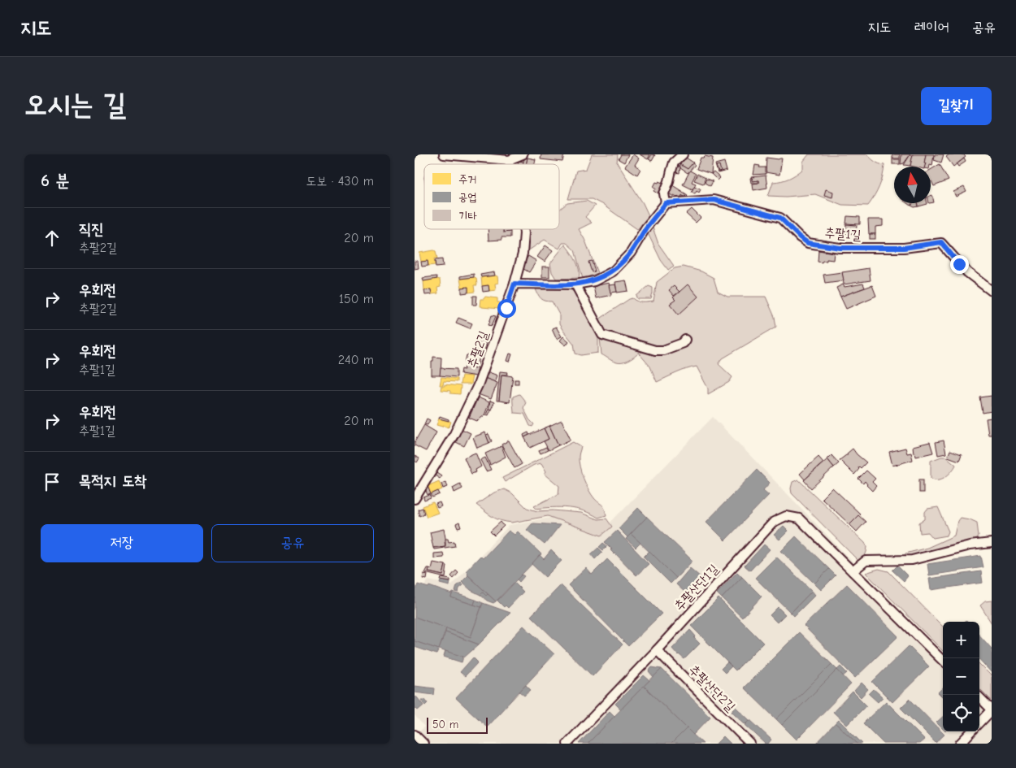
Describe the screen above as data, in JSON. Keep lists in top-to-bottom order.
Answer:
{
  "streets": {
    "street": [
      "추팔1길",
      "추팔2길",
      "추팔산단1길",
      "추팔산단2길"
    ]
  },
  "crossings": [
    ["추팔산단1길", "추팔산단2길"]
  ],
  "legend": ["주거", "공업", "기타"],
  "scale_bar": "50 m",
  "north": "top",
  "page": {
    "header": "지도",
    "nav": ["지도", "레이어", "공유"],
    "buttons": [
      "길찾기",
      ["저장", "공유"]
    ],
    "title": "오시는 길",
    "heading": ["6 분", "도보 · 430 m"],
    "list": [
      ["직진", "추팔2길", "20 m"],
      ["우회전", "추팔2길", "150 m"],
      ["우회전", "추팔1길", "240 m"],
      ["우회전", "추팔1길", "20 m"],
      "목적지 도착"
    ],
    "map_buttons": ["+", "−"],
    "scale": "50 m"
  }
}
